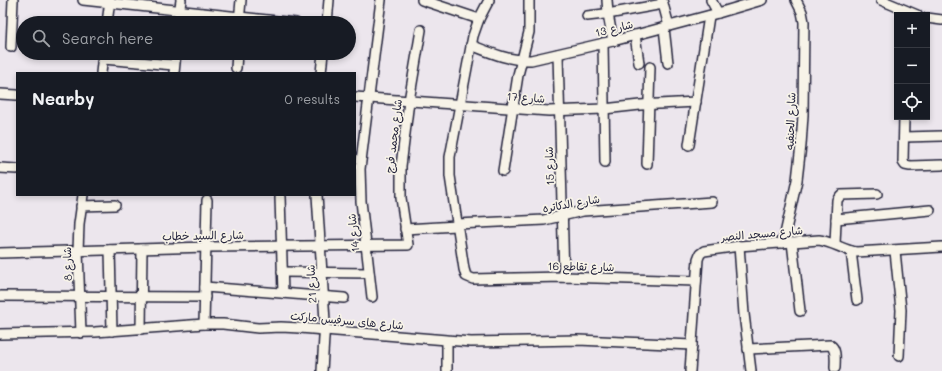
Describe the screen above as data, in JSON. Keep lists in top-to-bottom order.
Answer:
{
  "streets": {
    "street": [
      "شارع 13",
      "شارع 17",
      "شارع الحنفيه",
      "شارع محمد فرج",
      "شارع 15",
      "شارع الدكاتره",
      "شارع 14",
      "شارع مسجد النصر",
      "شارع السيد خطاب",
      "شارع 8",
      "شارع تقاطع 16",
      "شارع 21",
      "شارع هاى سرفيس ماركت"
    ]
  },
  "crossings": [
    ["شارع 13", "شارع 15"],
    ["شارع 17", "شارع محمد فرج"],
    ["شارع 17", "شارع 15"],
    ["شارع 17", "شارع 14"],
    ["شارع الحنفيه", "شارع مسجد النصر"],
    ["شارع محمد فرج", "شارع الدكاتره"],
    ["شارع محمد فرج", "شارع السيد خطاب"],
    ["شارع 15", "شارع الدكاتره"],
    ["شارع 15", "شارع تقاطع 16"],
    ["شارع الدكاتره", "شارع تقاطع 16"],
    ["شارع 14", "شارع السيد خطاب"],
    ["شارع مسجد النصر", "شارع تقاطع 16"],
    ["شارع مسجد النصر", "شارع هاى سرفيس ماركت"],
    ["شارع السيد خطاب", "شارع 8"],
    ["شارع السيد خطاب", "شارع 21"],
    ["شارع 8", "شارع هاى سرفيس ماركت"],
    ["شارع 21", "شارع هاى سرفيس ماركت"]
  ],
  "page": {
    "map_buttons": ["+", "−"],
    "search": "Search here",
    "heading": ["Nearby", "0 results"]
  }
}
